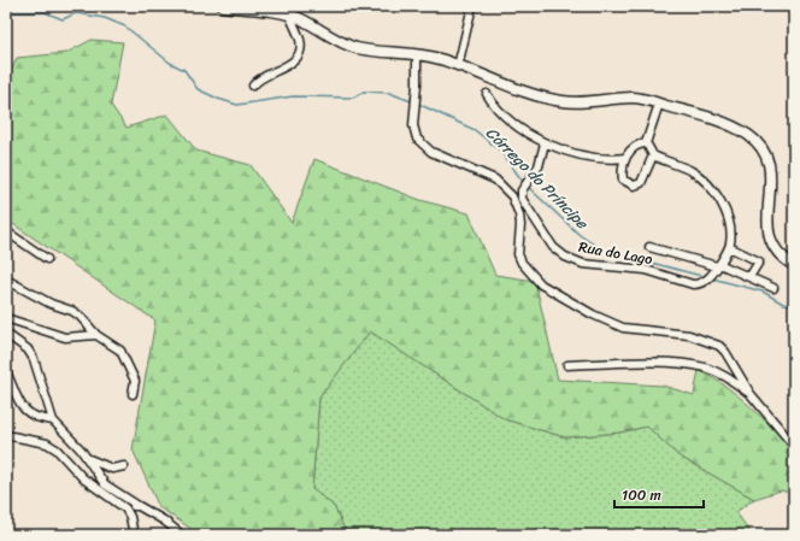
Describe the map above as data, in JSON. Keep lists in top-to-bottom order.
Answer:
{
  "streets": {
    "street": ["Rua do Lago"]
  },
  "water": ["Córrego do Príncipe"],
  "scale_bar": "100 m"
}
